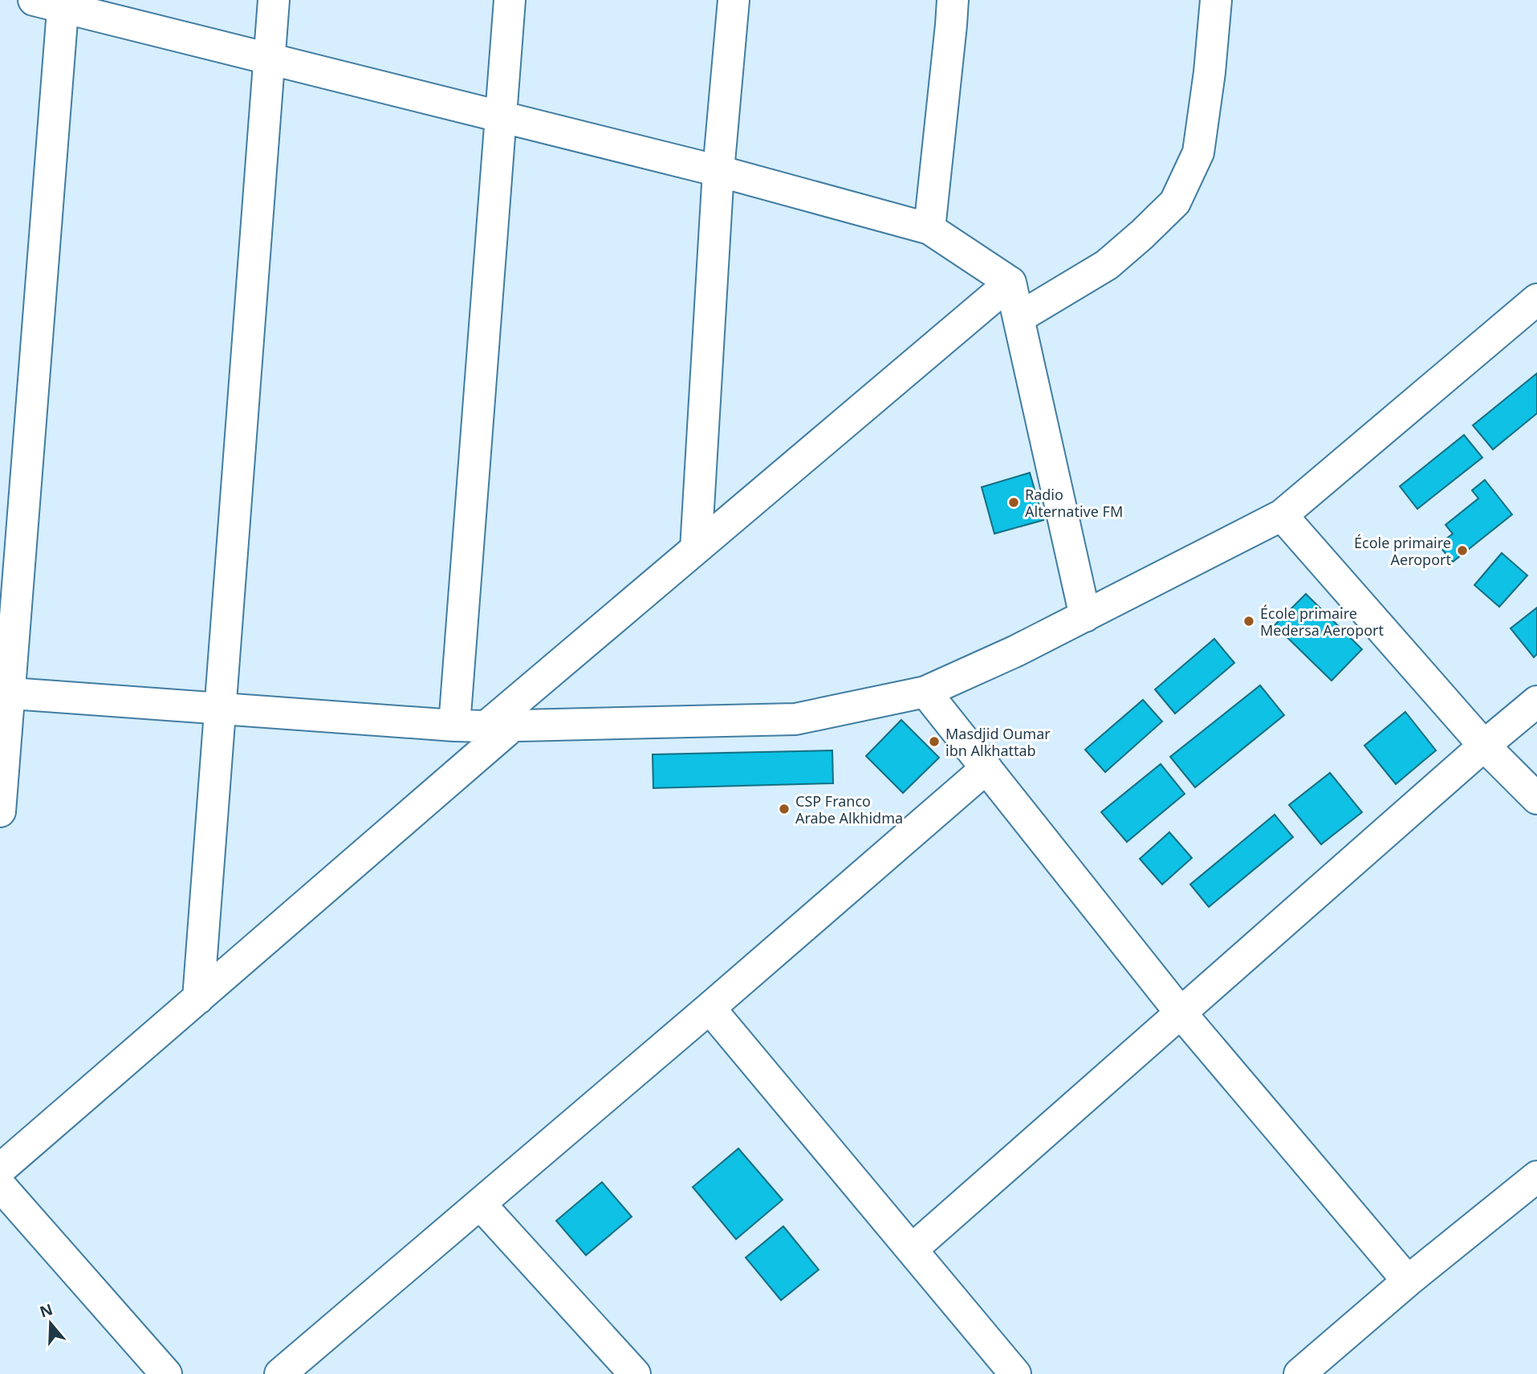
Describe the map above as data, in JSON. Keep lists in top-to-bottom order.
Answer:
{
  "places": [
    "Radio Alternative FM",
    "École primaire Aeroport",
    "École primaire Medersa Aeroport",
    "Masdjid Oumar ibn Alkhattab",
    "CSP Franco Arabe Alkhidma"
  ],
  "north": "top"
}
